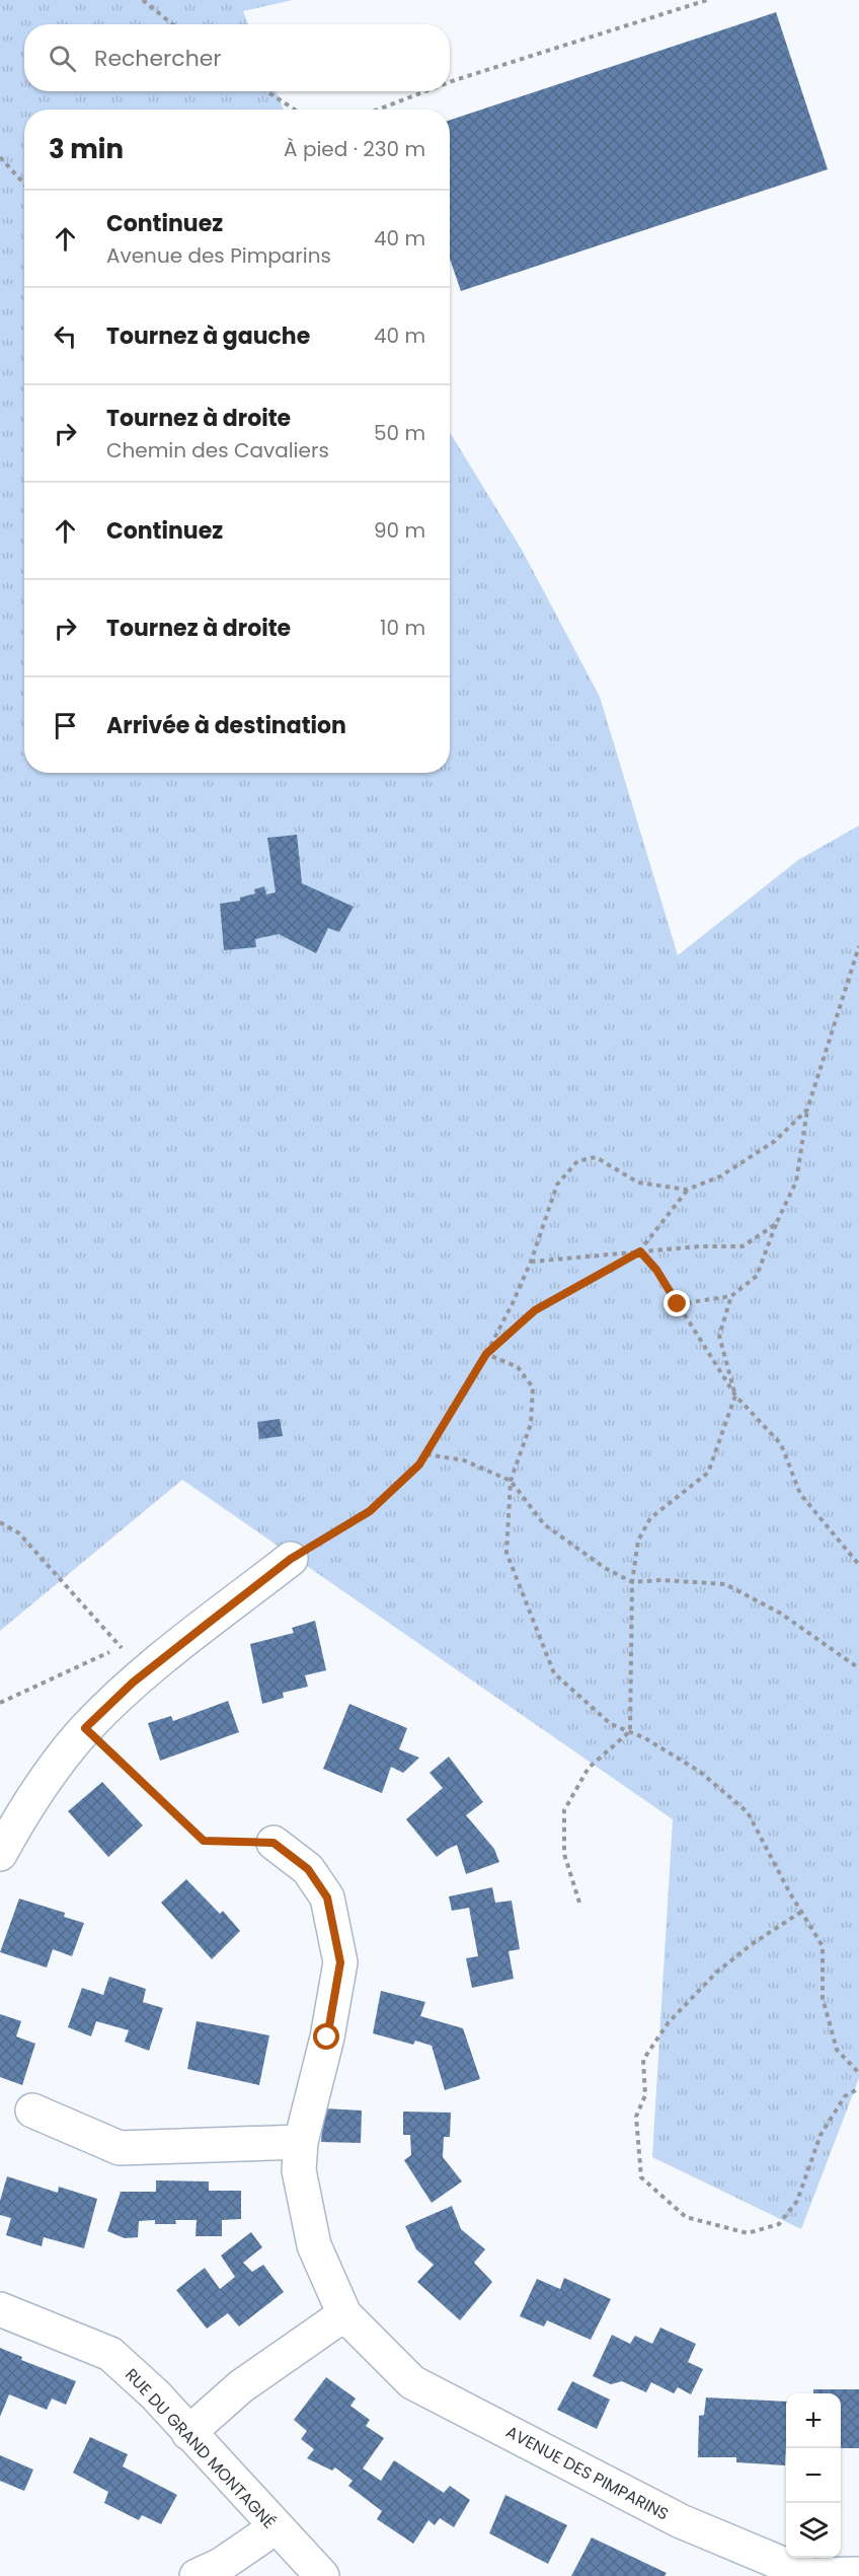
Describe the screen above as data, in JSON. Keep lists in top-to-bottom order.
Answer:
{
  "streets": {
    "street": ["RUE DU GRAND MONTAGNÉ", "AVENUE DES PIMPARINS"]
  },
  "page": {
    "search": "Rechercher",
    "heading": ["3 min", "À pied · 230 m"],
    "list": [
      ["Continuez", "Avenue des Pimparins", "40 m"],
      ["Tournez à gauche", "40 m"],
      ["Tournez à droite", "Chemin des Cavaliers", "50 m"],
      ["Continuez", "90 m"],
      ["Tournez à droite", "10 m"],
      "Arrivée à destination"
    ],
    "map_buttons": ["+", "−"]
  }
}
